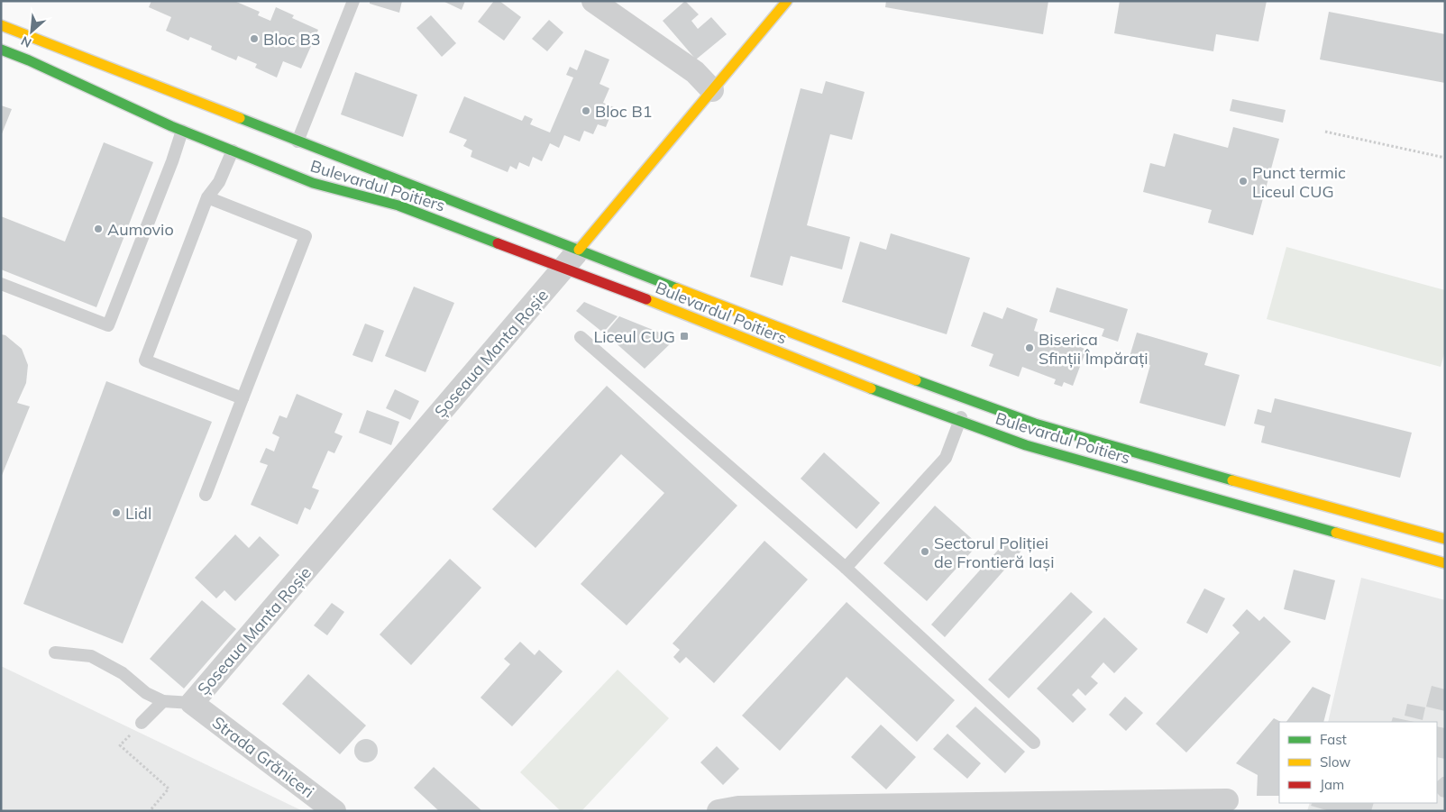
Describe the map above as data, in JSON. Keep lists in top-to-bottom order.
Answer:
{
  "streets": {
    "main road": ["Bulevardul Poitiers", "Șoseaua Manta Roșie"],
    "street": ["Strada Grăniceri"]
  },
  "crossings": [
    ["Bulevardul Poitiers", "Șoseaua Manta Roșie"],
    ["Șoseaua Manta Roșie", "Strada Grăniceri"]
  ],
  "places": {
    "other": [
      "Bloc B3",
      "Bloc B1",
      "Punct termic Liceul CUG",
      "Aumovio",
      "Biserica Sfinții Împărați",
      "Lidl",
      "Sectorul Poliției de Frontieră Iași"
    ],
    "transit": ["Liceul CUG"]
  },
  "legend": ["Fast", "Slow", "Jam"],
  "north": "bottom left"
}
